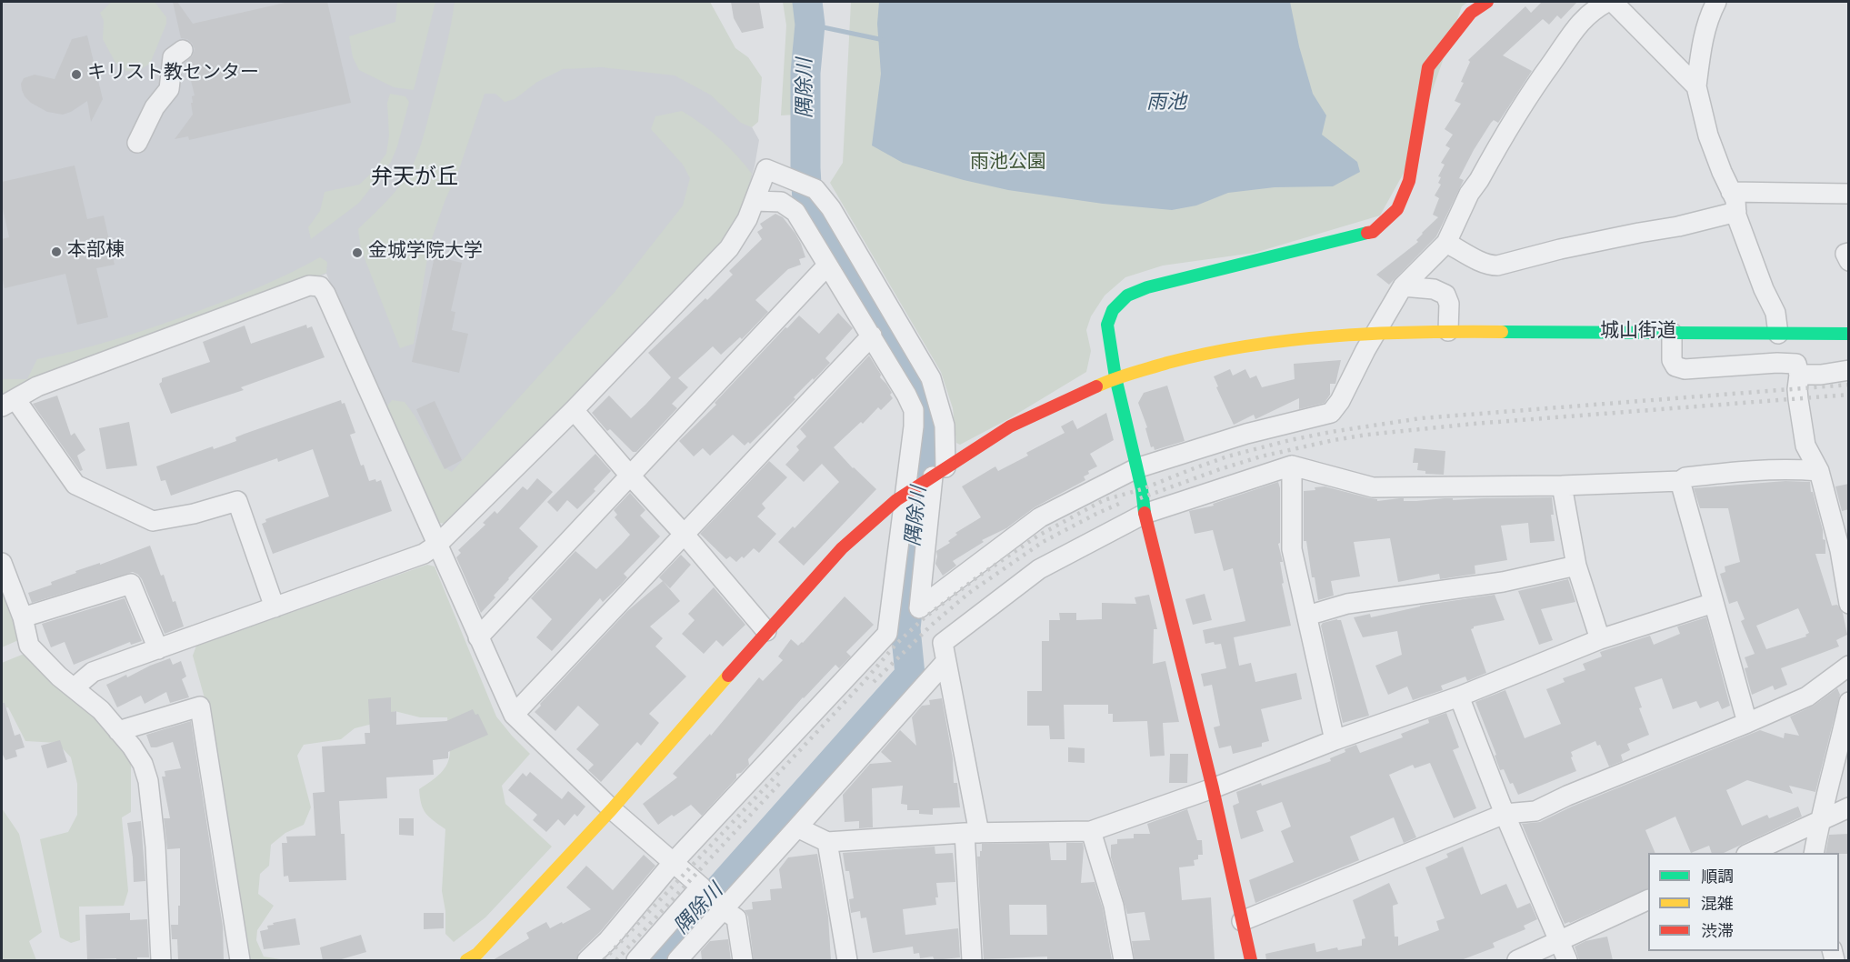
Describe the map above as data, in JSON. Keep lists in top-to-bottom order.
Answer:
{
  "streets": {
    "street": ["城山街道"]
  },
  "districts": ["弁天が丘"],
  "water": ["隅除川", "雨池"],
  "parks": ["雨池公園"],
  "places": ["キリスト教センター", "本部棟", "金城学院大学"],
  "legend": ["順調", "混雑", "渋滞"]
}
